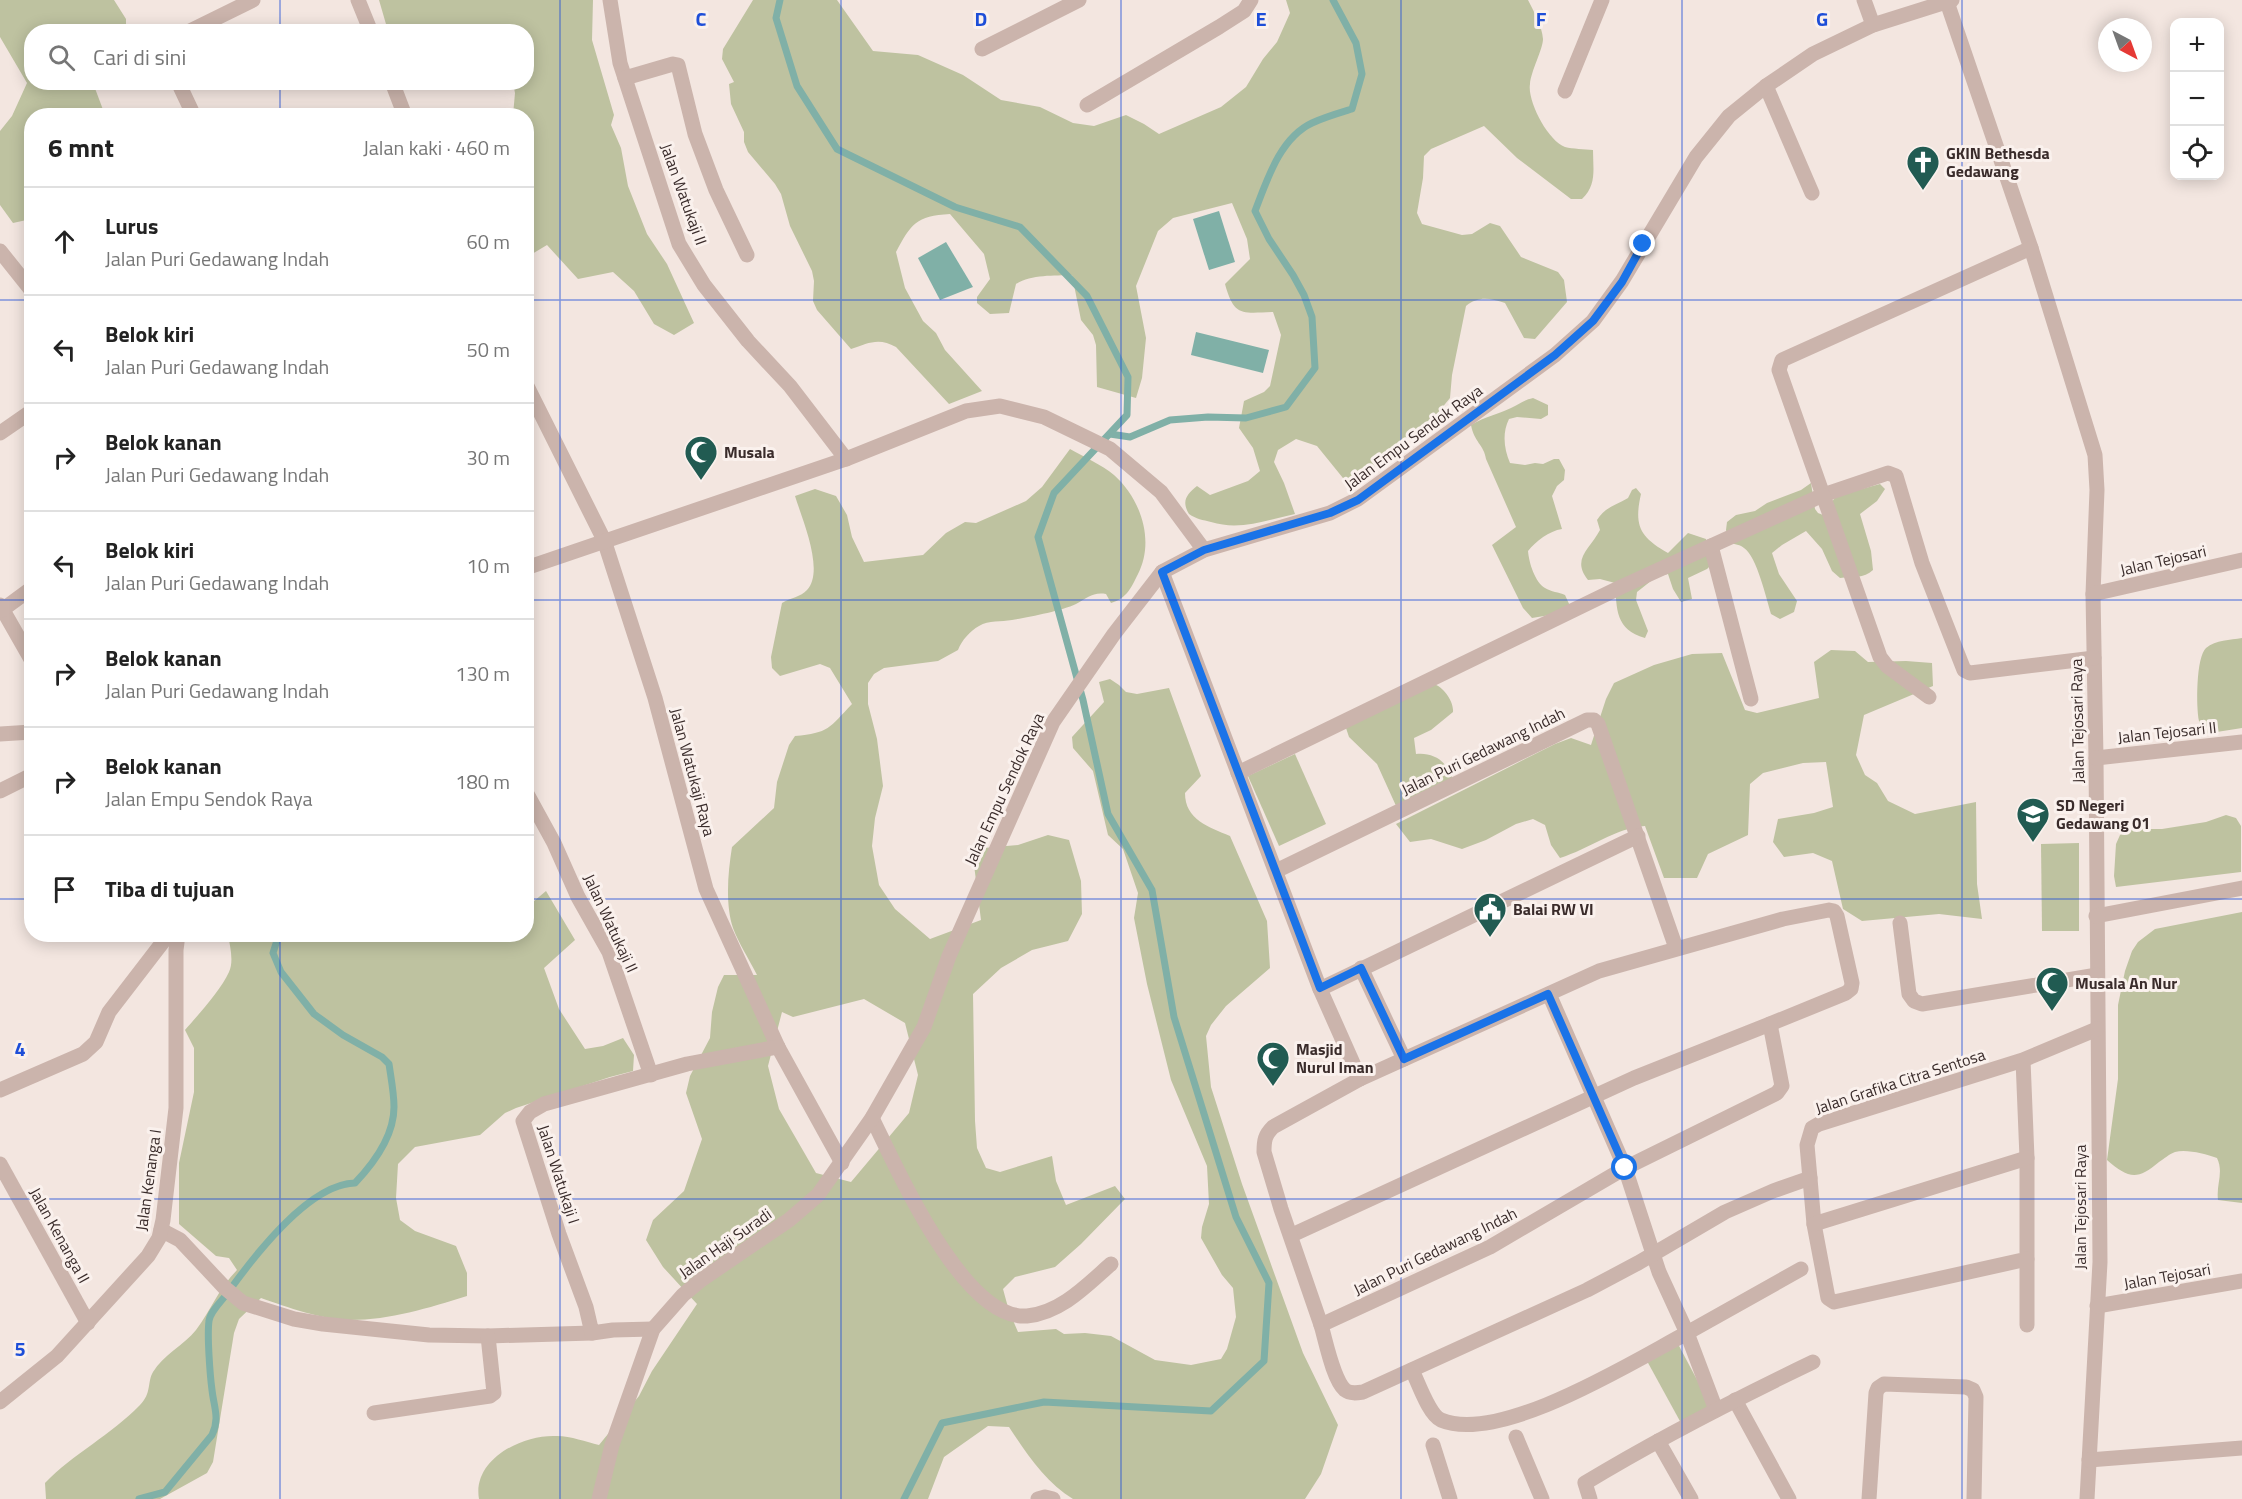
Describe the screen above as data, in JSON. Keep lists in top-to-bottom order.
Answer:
{
  "streets": {
    "street": [
      "Jalan Watukaji II",
      "Jalan Empu Sendok Raya",
      "Jalan Tejosari",
      "Jalan Tejosari Raya",
      "Jalan Tejosari II",
      "Jalan Puri Gedawang Indah",
      "Jalan Watukaji Raya",
      "Jalan Grafika Citra Sentosa",
      "Jalan Watukaji I",
      "Jalan Kenanga I",
      "Jalan Kenanga II",
      "Jalan Haji Suradi"
    ]
  },
  "crossings": [
    ["Jalan Watukaji II", "Jalan Watukaji I"],
    ["Jalan Empu Sendok Raya", "Jalan Tejosari Raya"],
    ["Jalan Empu Sendok Raya", "Jalan Watukaji Raya"],
    ["Jalan Empu Sendok Raya", "Jalan Haji Suradi"],
    ["Jalan Tejosari", "Jalan Tejosari Raya"],
    ["Jalan Tejosari Raya", "Jalan Tejosari II"],
    ["Jalan Tejosari Raya", "Jalan Grafika Citra Sentosa"],
    ["Jalan Watukaji Raya", "Jalan Watukaji I"],
    ["Jalan Watukaji Raya", "Jalan Haji Suradi"],
    ["Jalan Kenanga I", "Jalan Kenanga II"]
  ],
  "places": {
    "church": ["GKIN Bethesda Gedawang"],
    "mosque": ["Musala", "Musala An Nur", "Masjid Nurul Iman"],
    "school or university": ["SD Negeri Gedawang 01"],
    "public building": ["Balai RW VI"]
  },
  "north": "bottom right",
  "page": {
    "map_buttons": ["+", "−"],
    "search": "Cari di sini",
    "heading": ["6 mnt", "Jalan kaki · 460 m"],
    "list": [
      ["Lurus", "Jalan Puri Gedawang Indah", "60 m"],
      ["Belok kiri", "Jalan Puri Gedawang Indah", "50 m"],
      ["Belok kanan", "Jalan Puri Gedawang Indah", "30 m"],
      ["Belok kiri", "Jalan Puri Gedawang Indah", "10 m"],
      ["Belok kanan", "Jalan Puri Gedawang Indah", "130 m"],
      ["Belok kanan", "Jalan Empu Sendok Raya", "180 m"],
      "Tiba di tujuan"
    ]
  },
  "grid": {
    "columns": [
      "C",
      "D",
      "E",
      "F",
      "G"
    ],
    "rows": ["4", "5"]
  }
}
